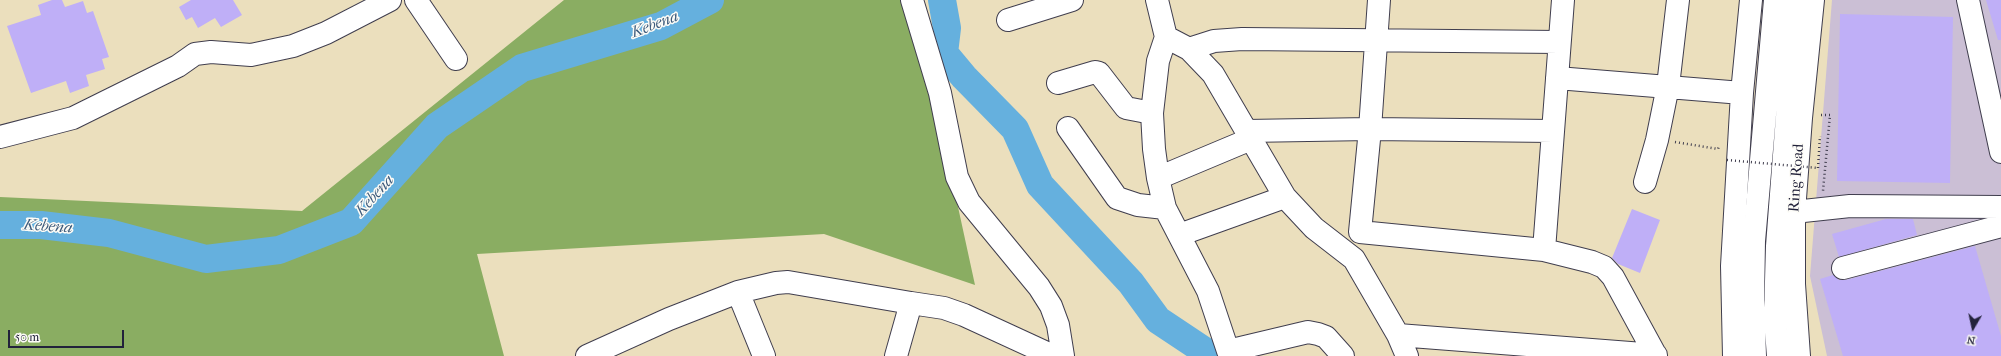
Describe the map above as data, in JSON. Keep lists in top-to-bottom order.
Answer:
{
  "streets": {
    "main road": ["Ring Road"]
  },
  "water": ["Kebena"],
  "scale_bar": "50 m",
  "north": "bottom"
}
